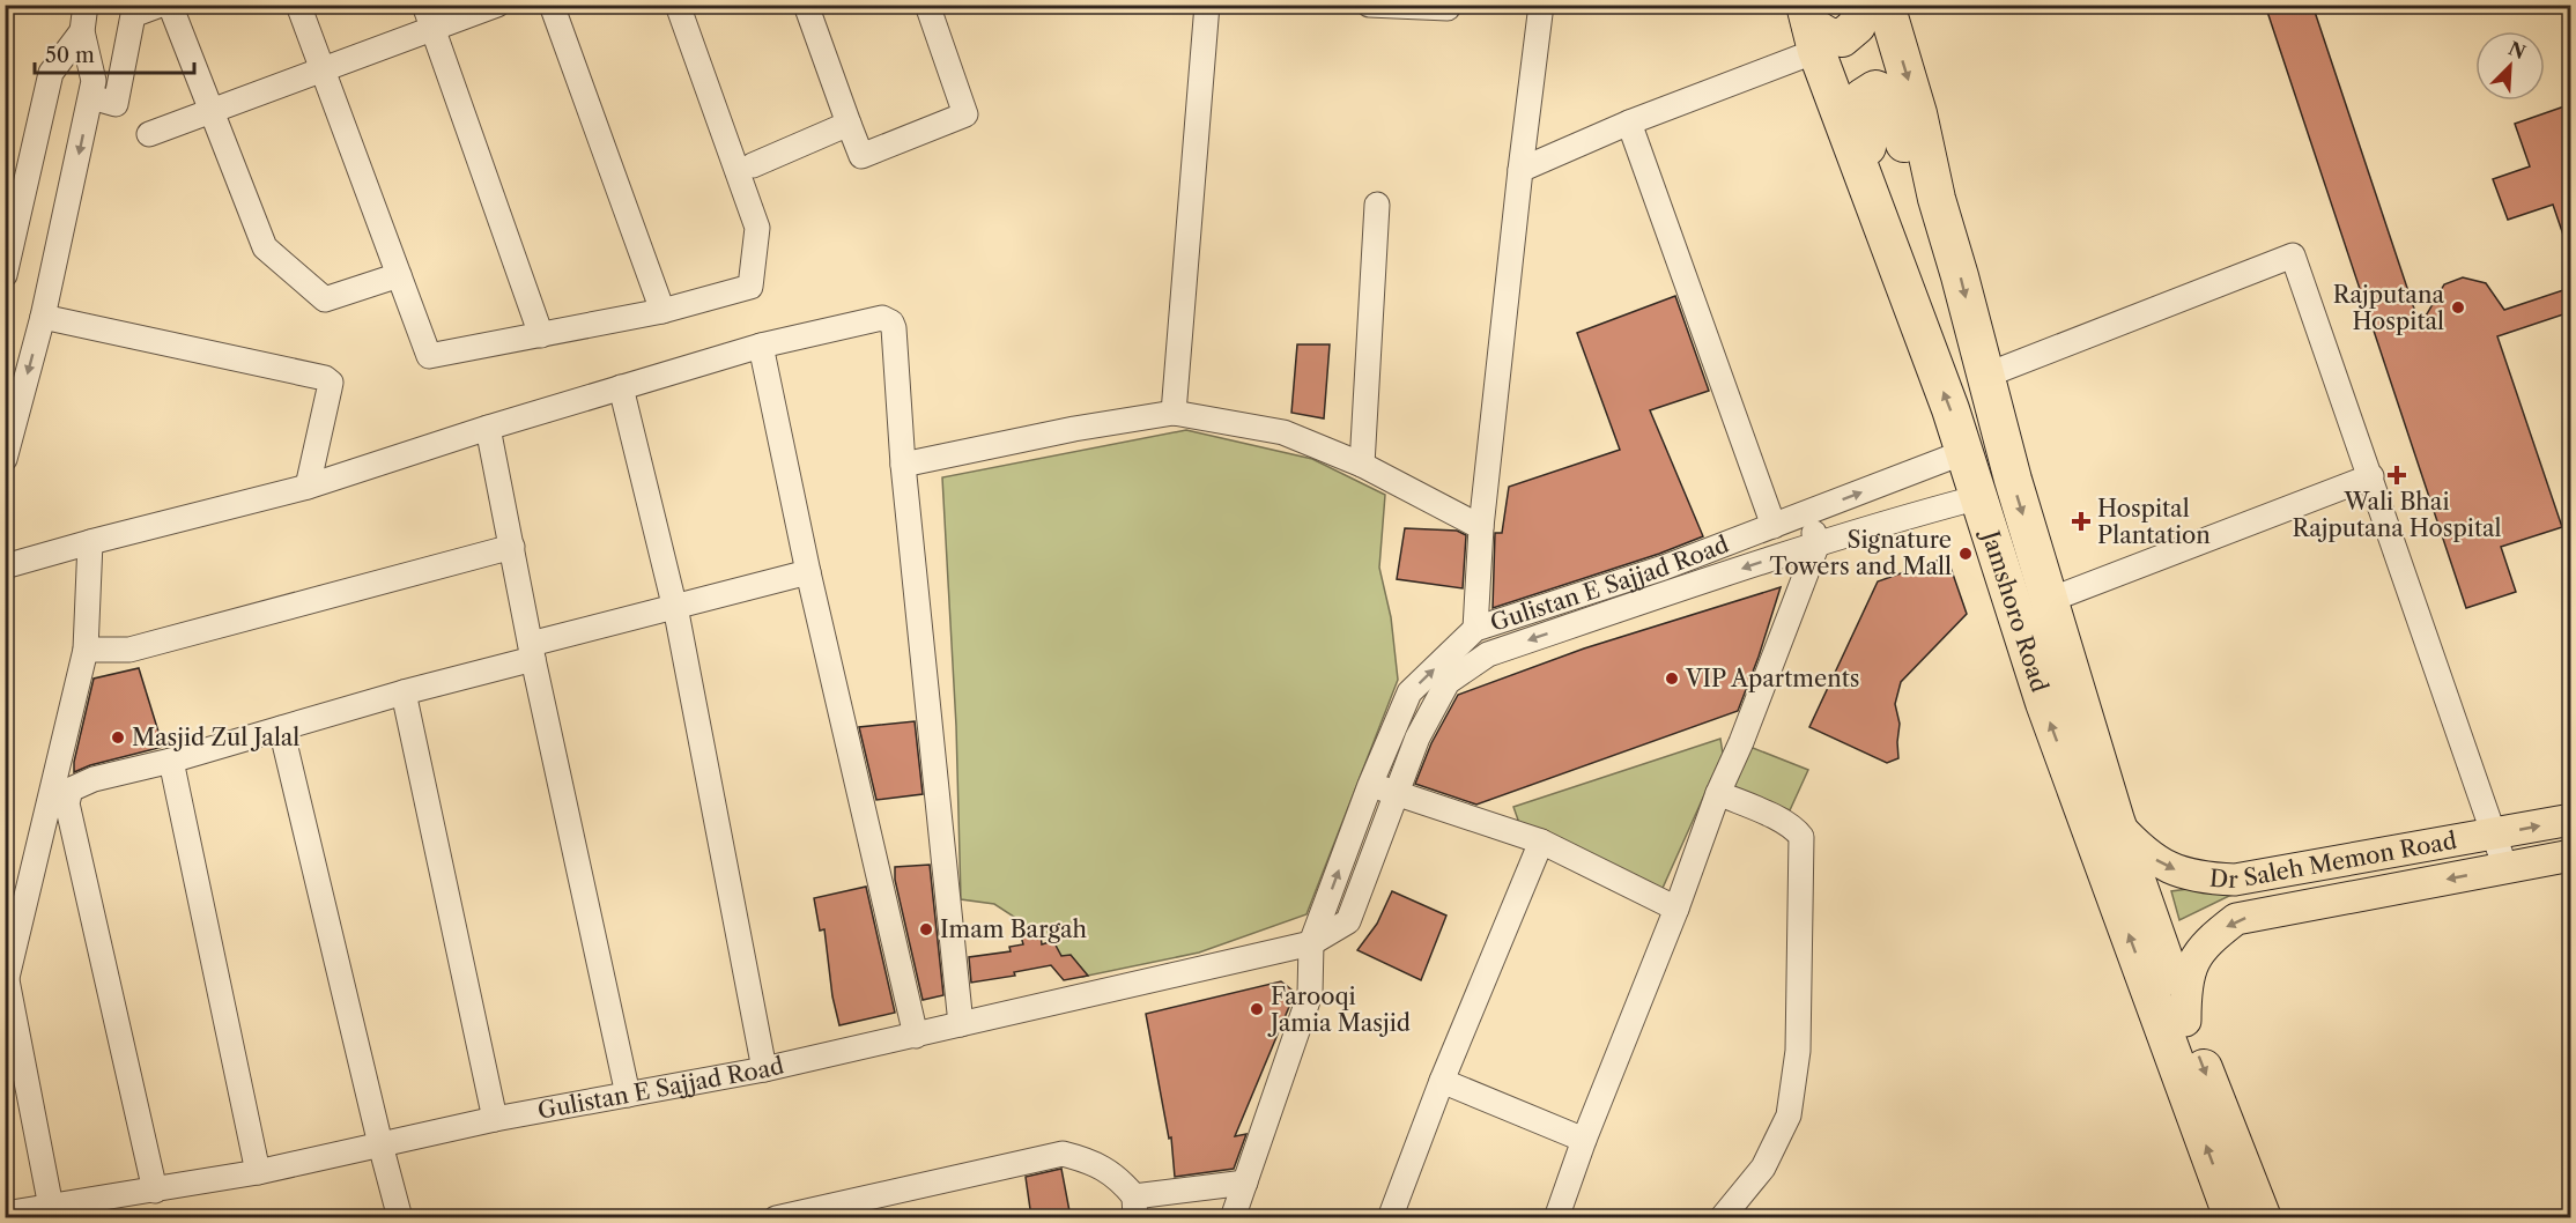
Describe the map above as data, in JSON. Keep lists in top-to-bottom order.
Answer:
{
  "streets": {
    "highway": ["Jamshoro Road"],
    "main road": ["Dr Saleh Memon Road"],
    "street": ["Gulistan E Sajjad Road"]
  },
  "crossings": [
    ["Gulistan E Sajjad Road", "Jamshoro Road"],
    ["Jamshoro Road", "Dr Saleh Memon Road"]
  ],
  "places": {
    "other": [
      "Rajputana Hospital",
      "Signature Towers and Mall",
      "VIP Apartments",
      "Masjid Zul Jalal",
      "Imam Bargah",
      "Farooqi Jamia Masjid"
    ],
    "health": ["Wali Bhai Rajputana Hospital", "Hospital Plantation"]
  },
  "scale_bar": "50 m",
  "north": "top right"
}
